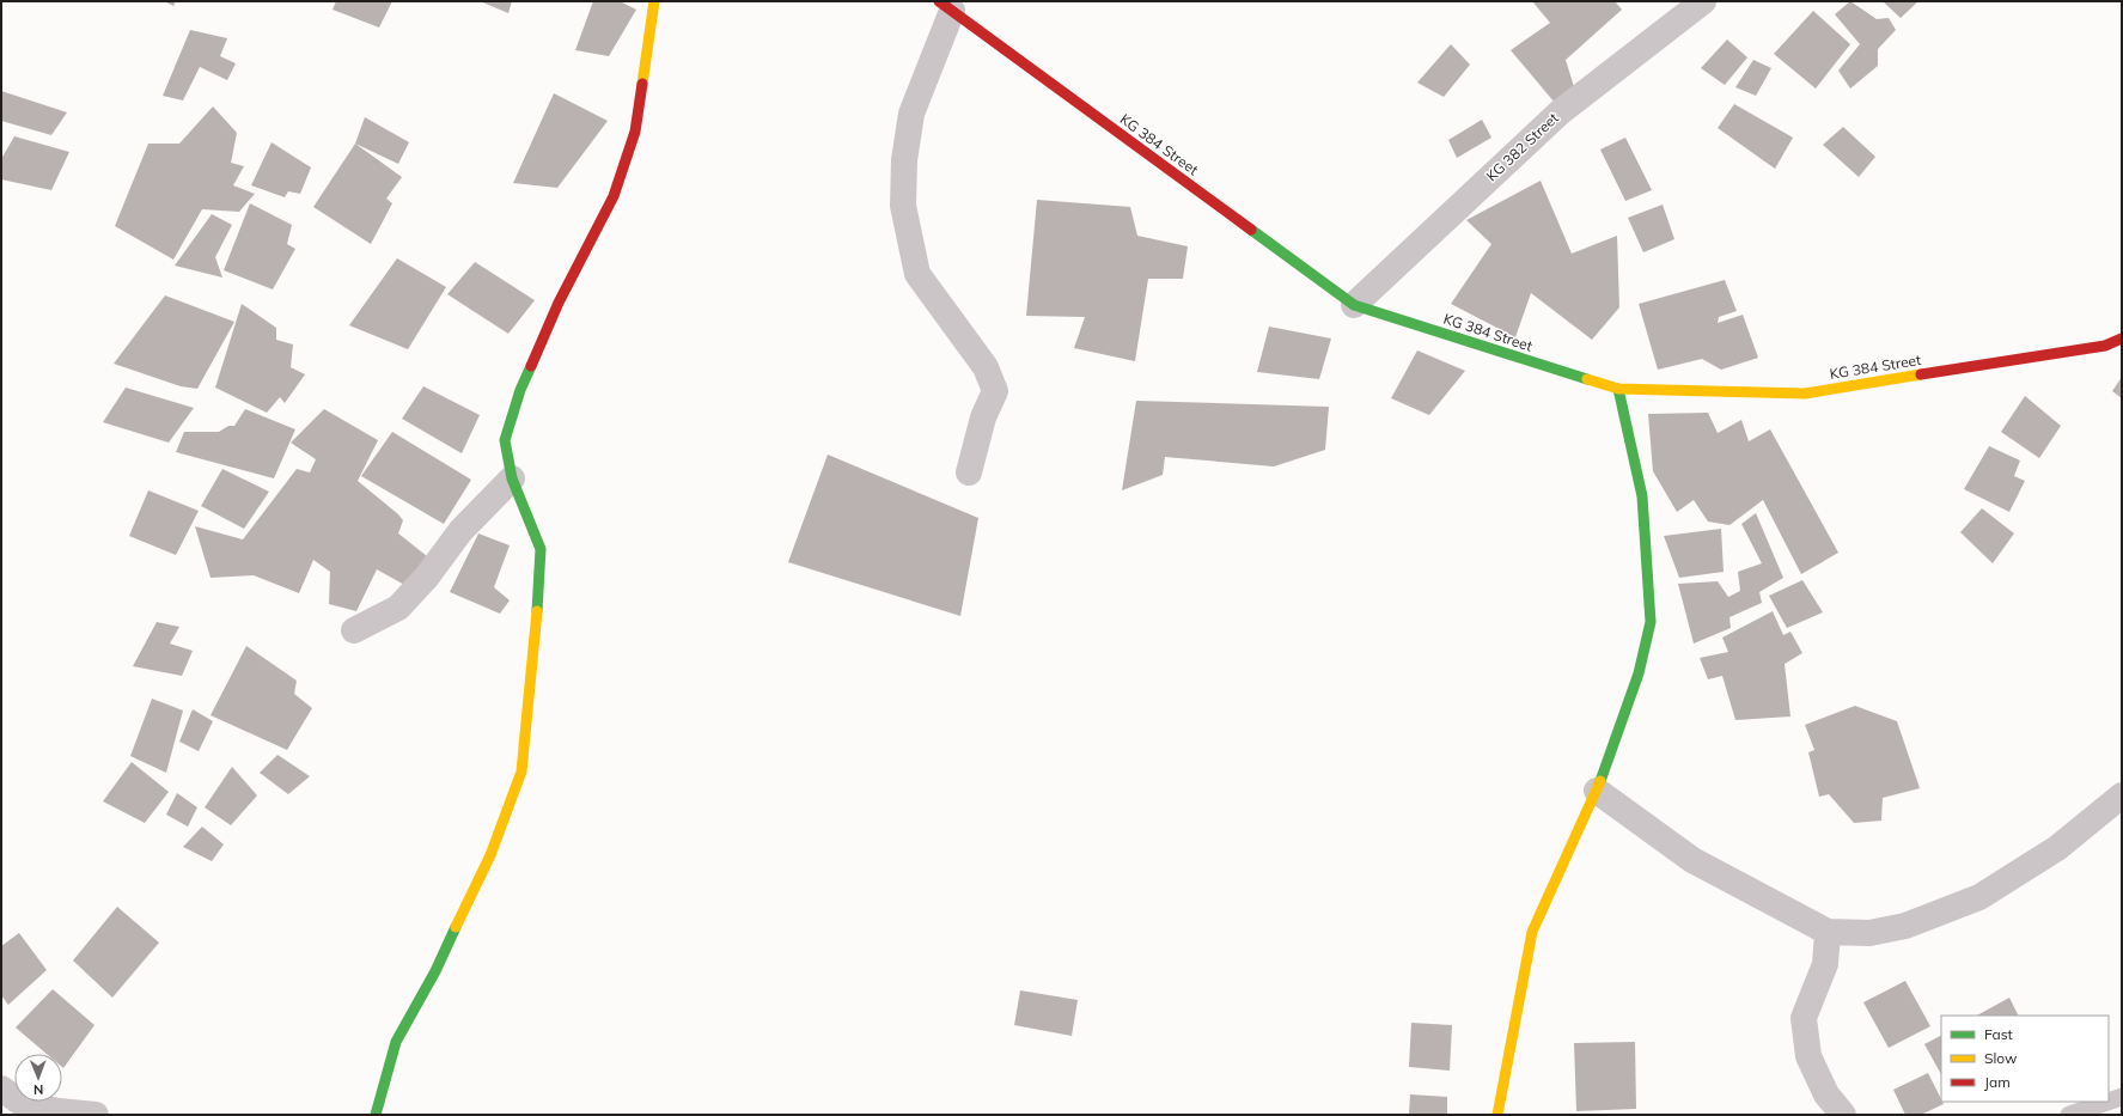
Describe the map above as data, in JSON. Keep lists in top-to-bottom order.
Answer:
{
  "streets": {
    "street": ["KG 384 Street", "KG 382 Street"]
  },
  "crossings": [
    ["KG 384 Street", "KG 382 Street"]
  ],
  "legend": ["Fast", "Slow", "Jam"],
  "north": "bottom"
}
